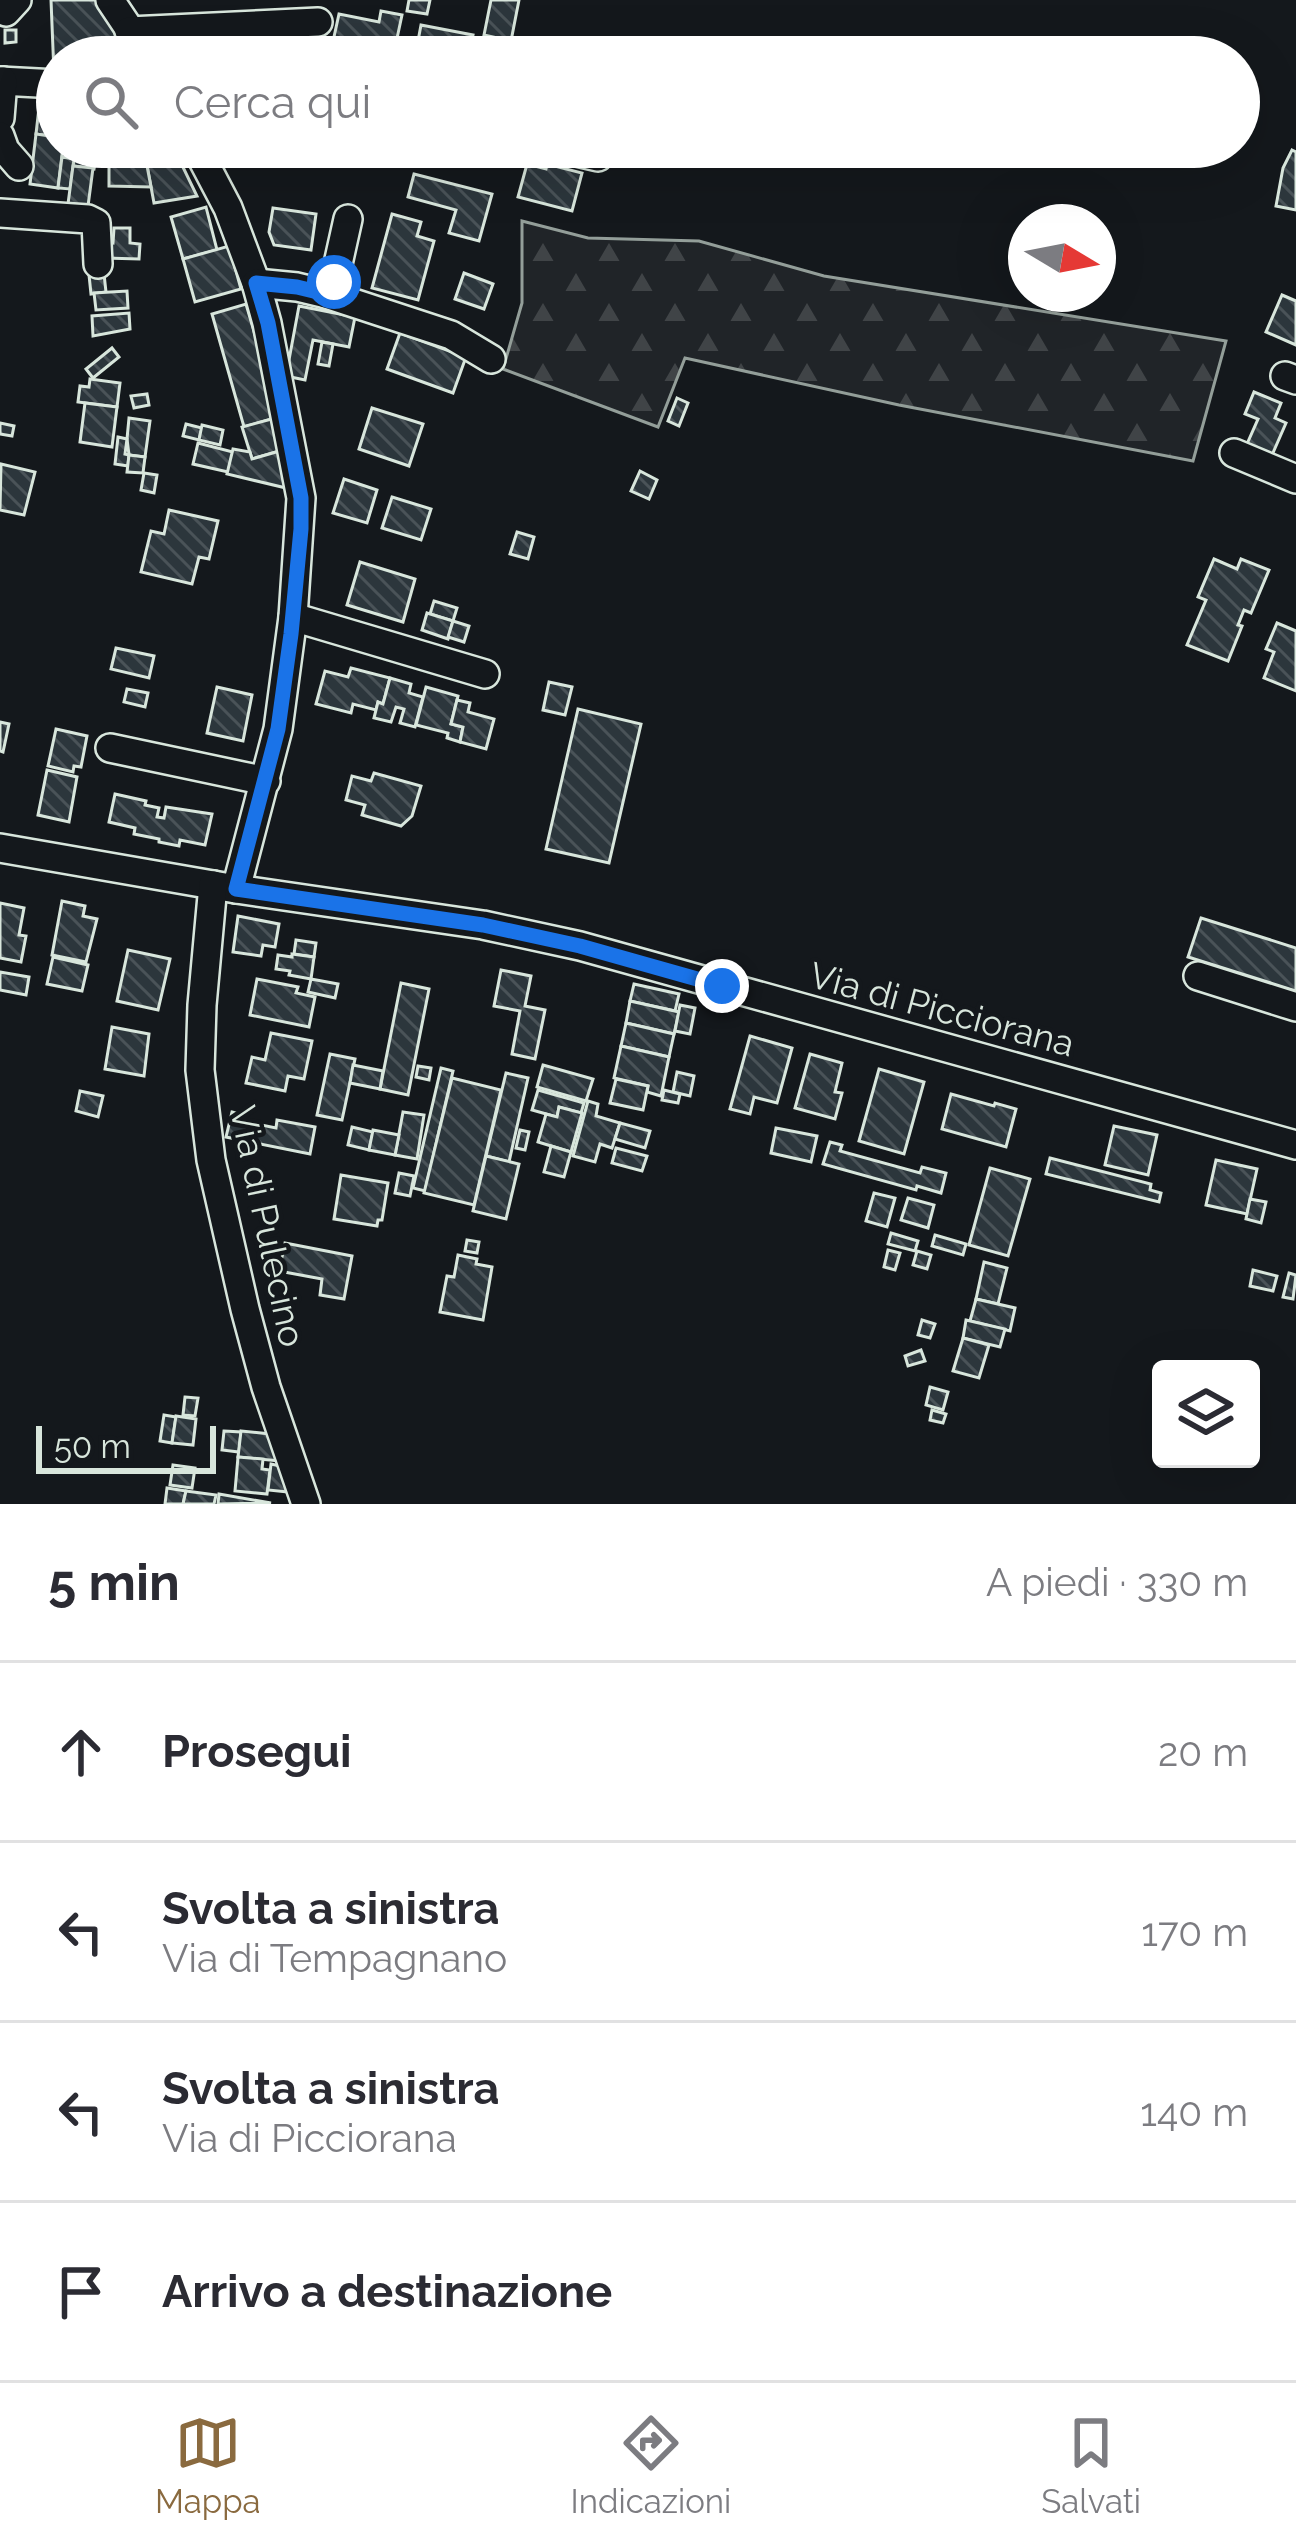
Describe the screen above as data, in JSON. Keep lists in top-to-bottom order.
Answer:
{
  "streets": {
    "street": ["Via di Picciorana", "Via di Pulecino"]
  },
  "crossings": [
    ["Via di Picciorana", "Via di Pulecino"]
  ],
  "scale_bar": "50 m",
  "north": "right",
  "page": {
    "search": "Cerca qui",
    "scale": "50 m",
    "heading": ["5 min", "A piedi · 330 m"],
    "list": [
      ["Prosegui", "20 m"],
      ["Svolta a sinistra", "Via di Tempagnano", "170 m"],
      ["Svolta a sinistra", "Via di Picciorana", "140 m"],
      "Arrivo a destinazione"
    ],
    "nav": ["Mappa", "Indicazioni", "Salvati"]
  }
}
